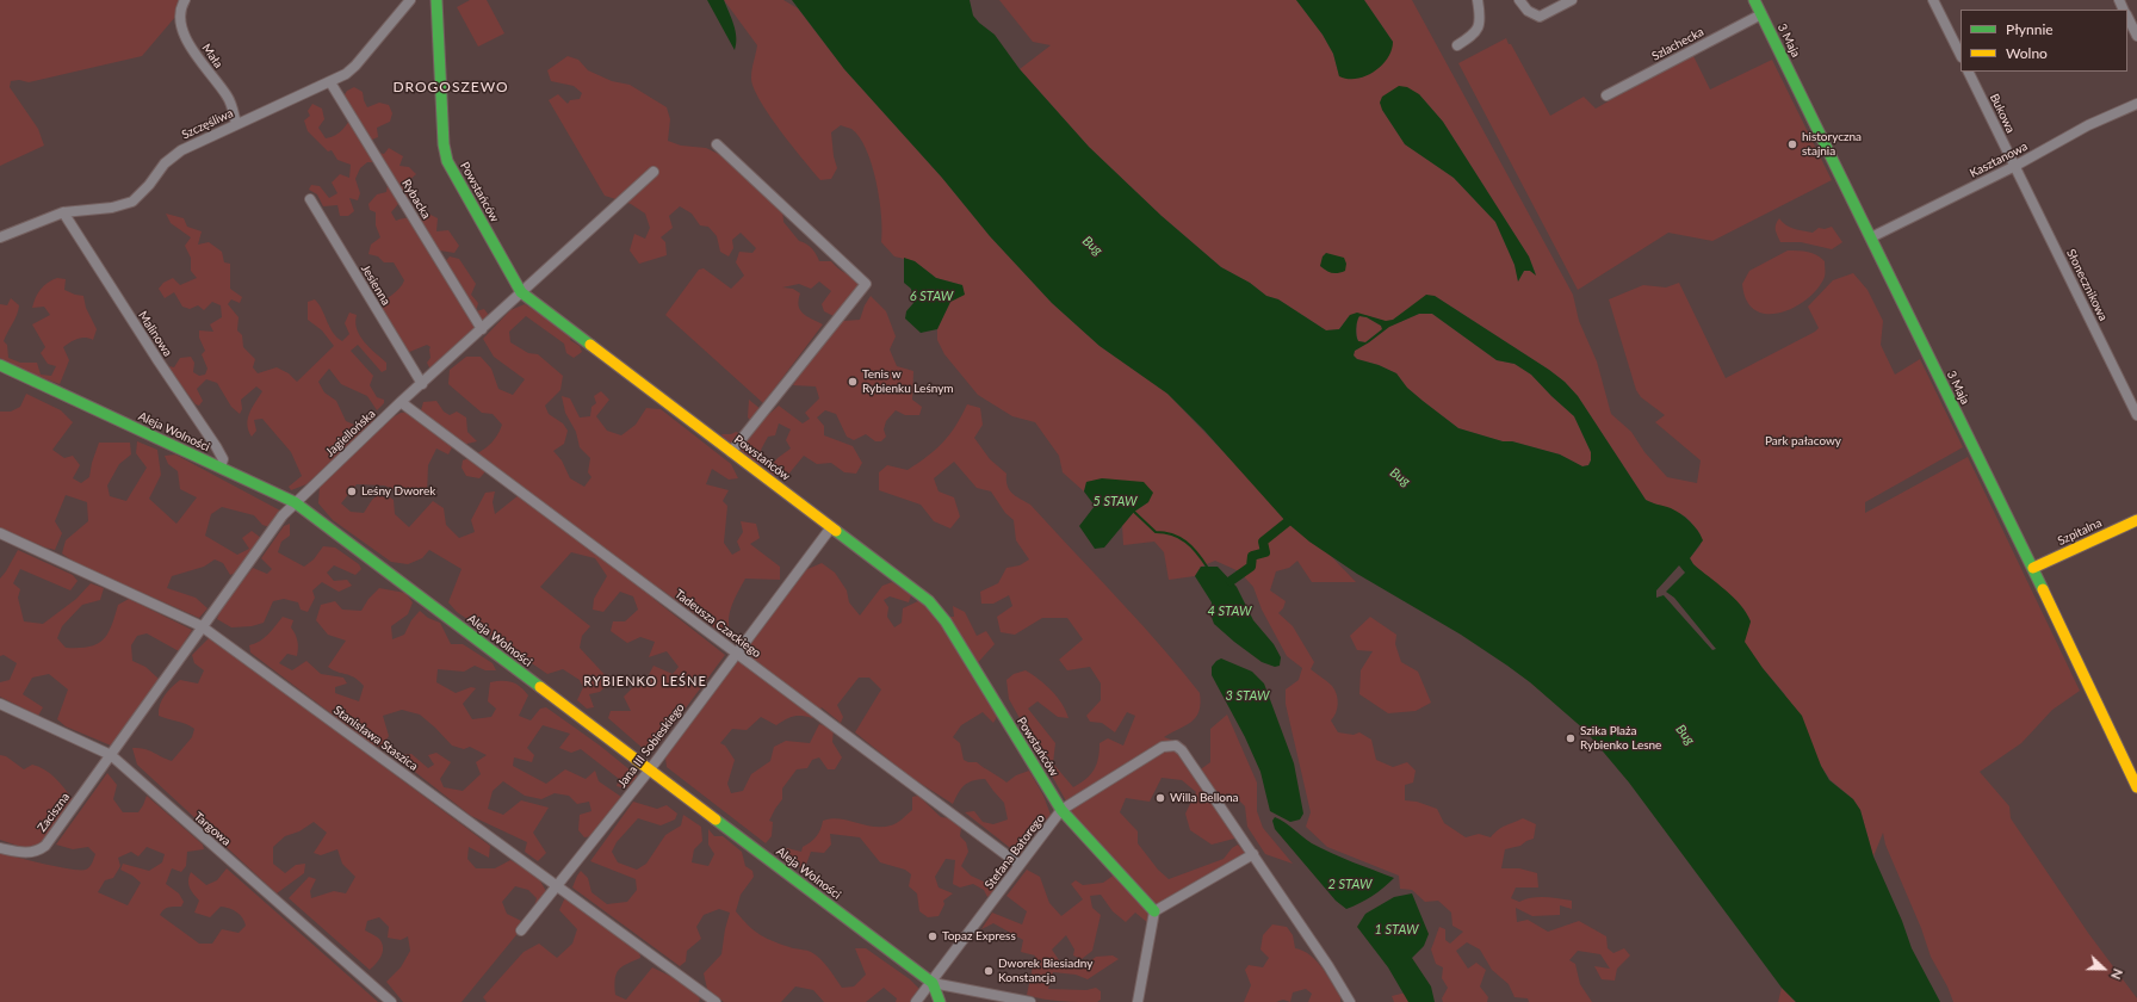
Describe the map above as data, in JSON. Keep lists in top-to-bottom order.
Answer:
{
  "streets": {
    "street": [
      "3 Maja",
      "Szlachecka",
      "Mała",
      "Bukowa",
      "Szczęśliwa",
      "Kasztanowa",
      "Powstańców",
      "Rybacka",
      "Jesienna",
      "Słonecznikowa",
      "Malinowa",
      "Aleja Wolności",
      "Jagiellońska",
      "Szpitalna",
      "Tadeusza Czackiego",
      "Stanisława Staszica",
      "Jana III Sobieskiego",
      "Zaciszna",
      "Targowa",
      "Stefana Batorego"
    ]
  },
  "crossings": [
    ["3 Maja", "Szlachecka"],
    ["3 Maja", "Kasztanowa"],
    ["3 Maja", "Szpitalna"],
    ["Mała", "Szczęśliwa"],
    ["Bukowa", "Kasztanowa"],
    ["Bukowa", "Słonecznikowa"],
    ["Szczęśliwa", "Rybacka"],
    ["Szczęśliwa", "Malinowa"],
    ["Kasztanowa", "Słonecznikowa"],
    ["Powstańców", "Jagiellońska"],
    ["Powstańców", "Jana III Sobieskiego"],
    ["Powstańców", "Stefana Batorego"],
    ["Rybacka", "Jagiellońska"],
    ["Jesienna", "Jagiellońska"],
    ["Malinowa", "Aleja Wolności"],
    ["Aleja Wolności", "Jagiellońska"],
    ["Aleja Wolności", "Jana III Sobieskiego"],
    ["Aleja Wolności", "Stefana Batorego"],
    ["Jagiellońska", "Tadeusza Czackiego"],
    ["Jagiellońska", "Stanisława Staszica"],
    ["Jagiellońska", "Zaciszna"],
    ["Jagiellońska", "Targowa"],
    ["Tadeusza Czackiego", "Jana III Sobieskiego"],
    ["Tadeusza Czackiego", "Stefana Batorego"],
    ["Stanisława Staszica", "Jana III Sobieskiego"],
    ["Zaciszna", "Targowa"]
  ],
  "districts": ["DROGOSZEWO", "RYBIENKO LEŚNE"],
  "water": [
    "Bug",
    "6 STAW",
    "5 STAW",
    "4 STAW",
    "3 STAW",
    "2 STAW",
    "1 STAW"
  ],
  "parks": ["Park pałacowy"],
  "places": [
    "historyczna stajnia",
    "Tenis w Rybienku Leśnym",
    "Leśny Dworek",
    "Szika Plaża Rybienko Lesne",
    "Willa Bellona",
    "Topaz Express",
    "Dworek Biesiadny Konstancja"
  ],
  "legend": ["Płynnie", "Wolno"],
  "north": "right"
}
